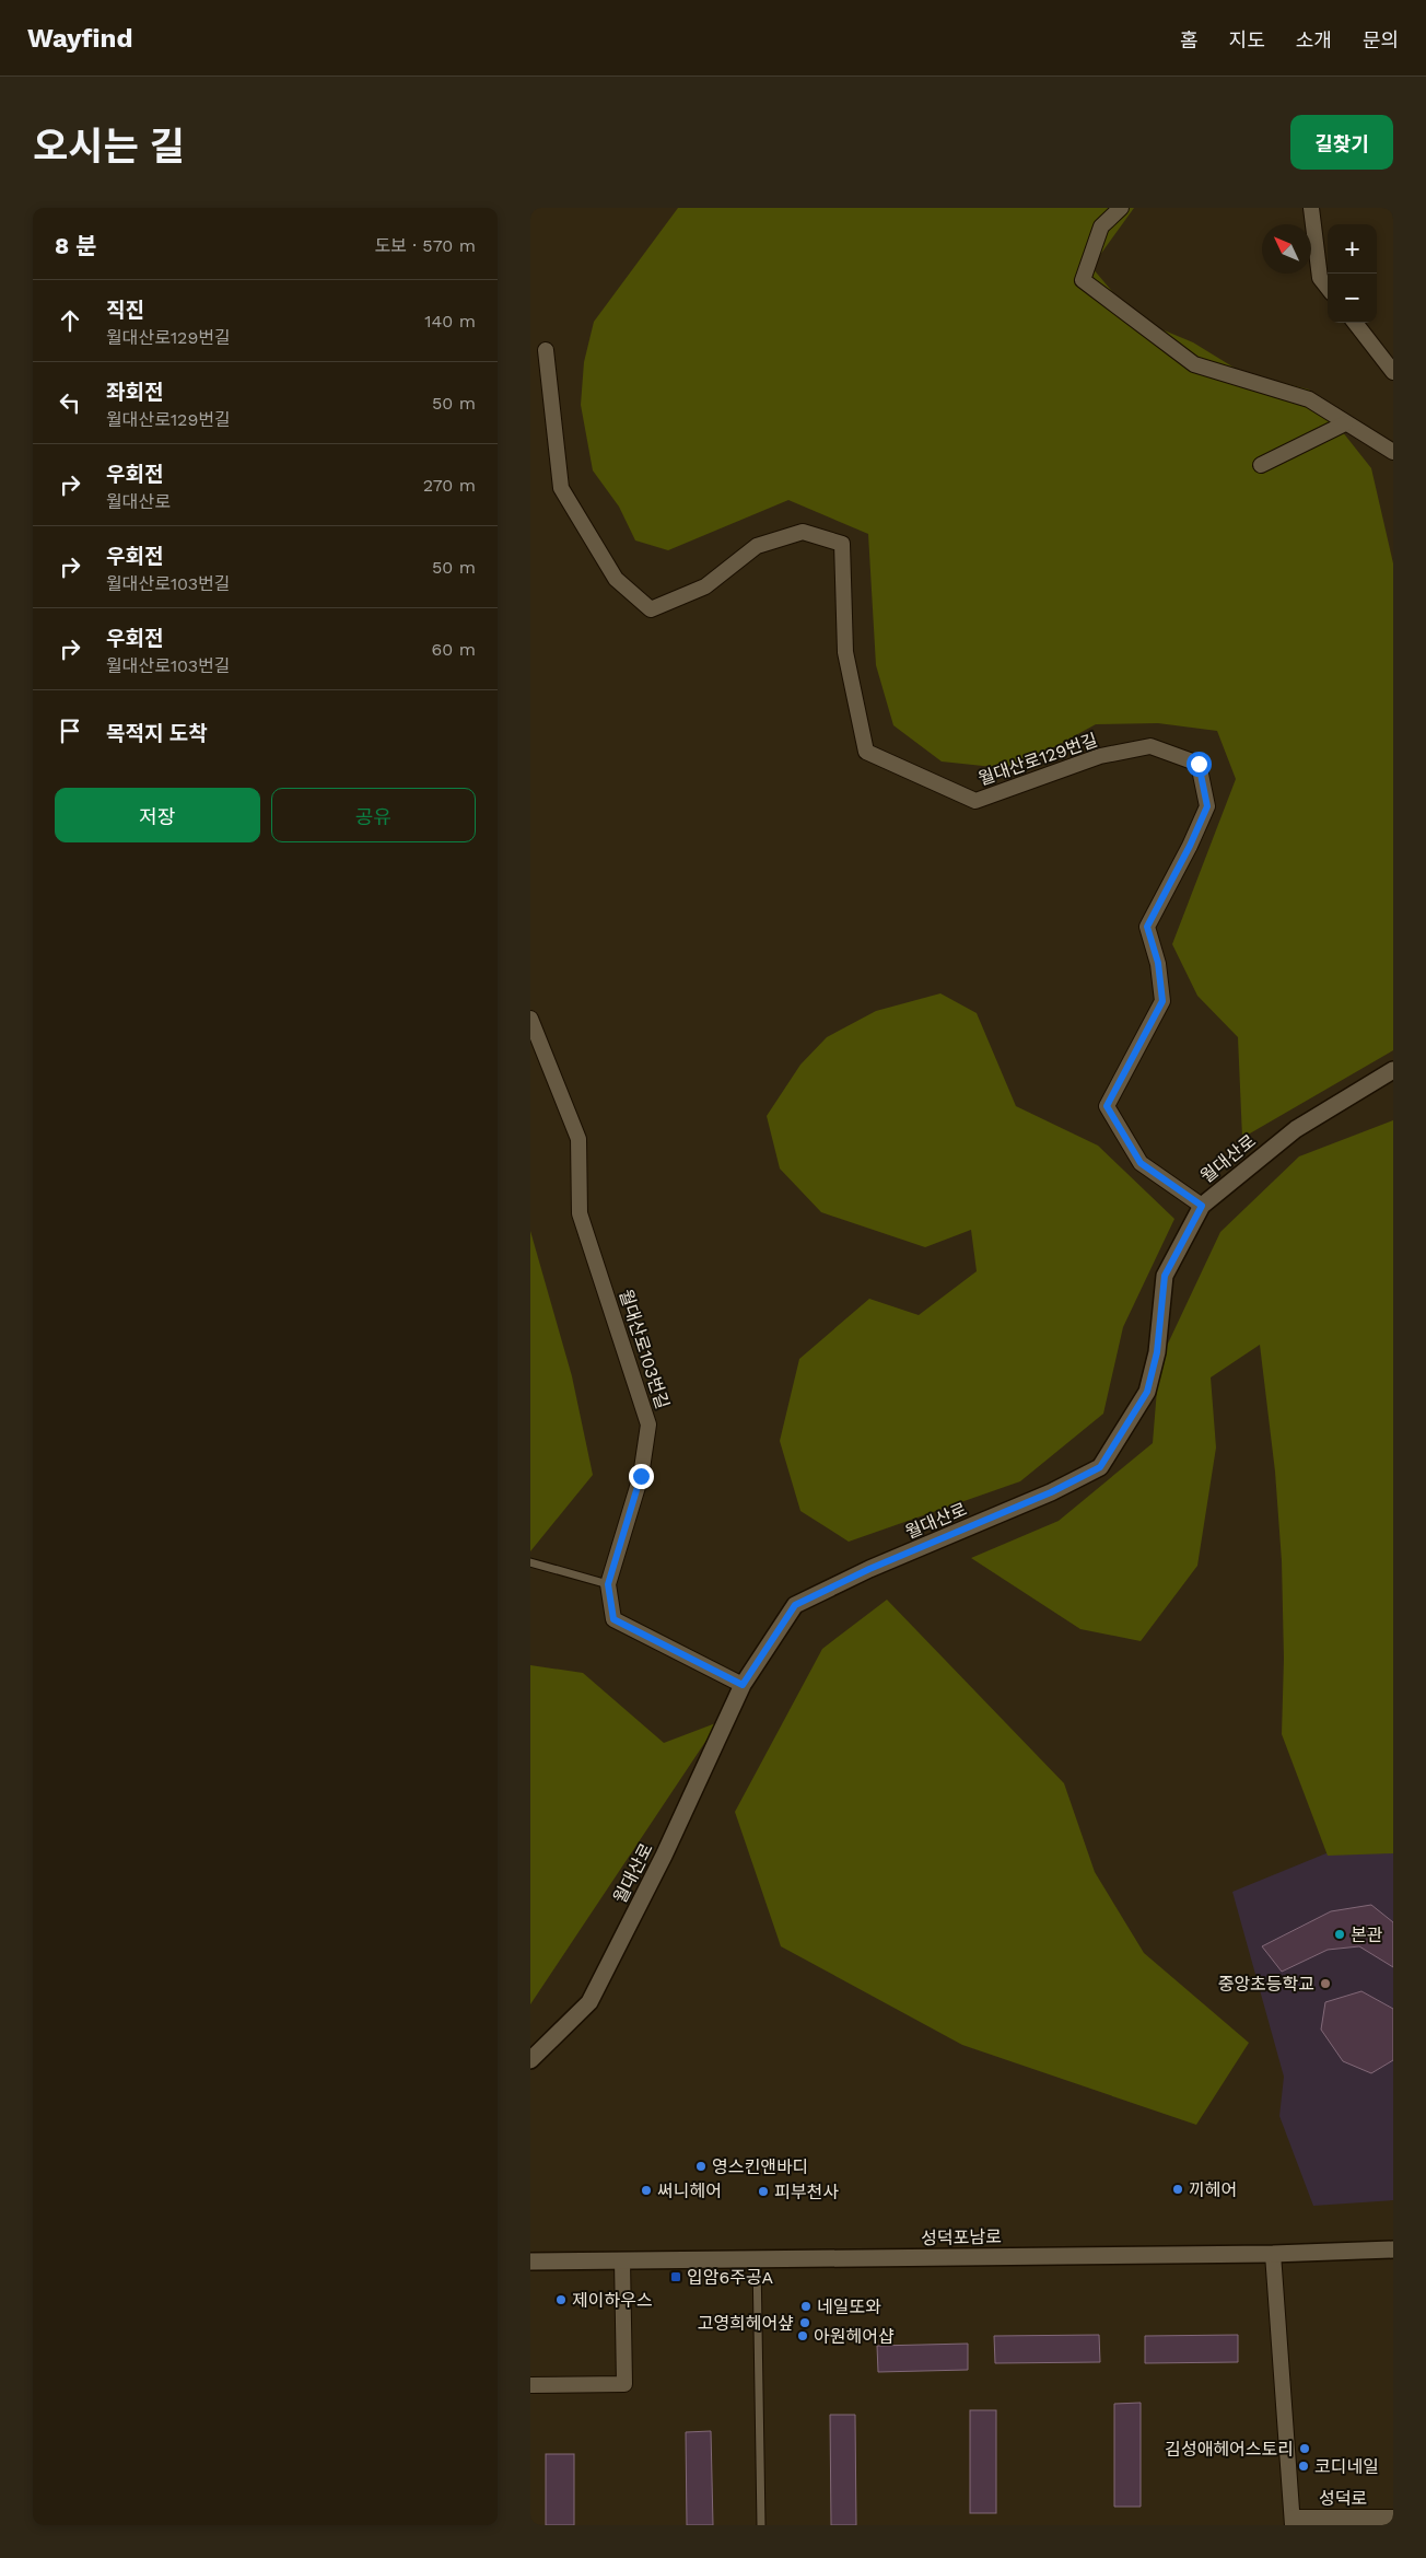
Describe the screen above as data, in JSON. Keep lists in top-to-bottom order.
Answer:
{
  "streets": {
    "street": [
      "월대산로129번길",
      "월대산로",
      "월대산로103번길",
      "성덕포남로",
      "성덕로"
    ]
  },
  "crossings": [
    ["월대산로129번길", "월대산로"],
    ["월대산로", "월대산로103번길"]
  ],
  "places": {
    "other": [
      "본관",
      "중앙초등학교",
      "영스킨앤바디",
      "끼헤어",
      "써니헤어",
      "피부천사",
      "제이하우스",
      "네일또와",
      "고영희헤어샾",
      "아원헤어샵",
      "김성애헤어스토리",
      "코디네일"
    ],
    "transit": ["입암6주공A"]
  },
  "north": "top left",
  "page": {
    "header": "Wayfind",
    "nav": [
      "홈",
      "지도",
      "소개",
      "문의"
    ],
    "title": "오시는 길",
    "buttons": [
      "길찾기",
      ["저장", "공유"]
    ],
    "heading": ["8 분", "도보 · 570 m"],
    "map_buttons": ["+", "−"],
    "list": [
      ["직진", "월대산로129번길", "140 m"],
      ["좌회전", "월대산로129번길", "50 m"],
      ["우회전", "월대산로", "270 m"],
      ["우회전", "월대산로103번길", "50 m"],
      ["우회전", "월대산로103번길", "60 m"],
      "목적지 도착"
    ]
  }
}
